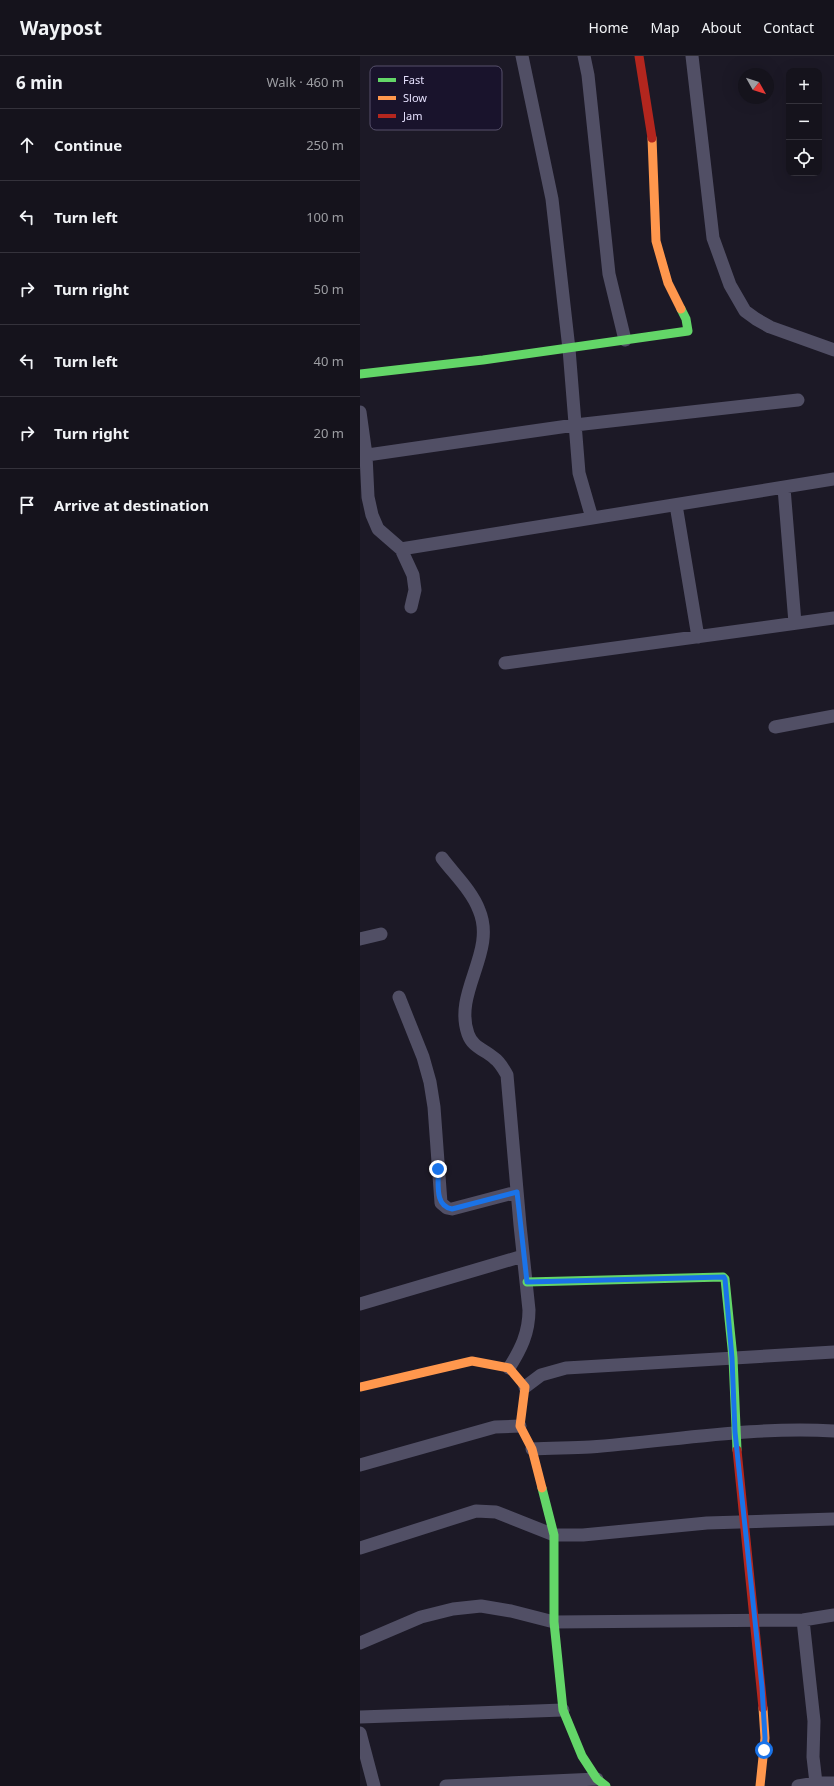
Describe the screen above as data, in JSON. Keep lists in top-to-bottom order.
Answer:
{
  "legend": ["Fast", "Slow", "Jam"],
  "north": "bottom right",
  "page": {
    "header": "Waypost",
    "nav": [
      "Home",
      "Map",
      "About",
      "Contact"
    ],
    "heading": ["6 min", "Walk · 460 m"],
    "map_buttons": ["+", "−"],
    "list": [
      ["Continue", "250 m"],
      ["Turn left", "100 m"],
      ["Turn right", "50 m"],
      ["Turn left", "40 m"],
      ["Turn right", "20 m"],
      "Arrive at destination"
    ]
  }
}
